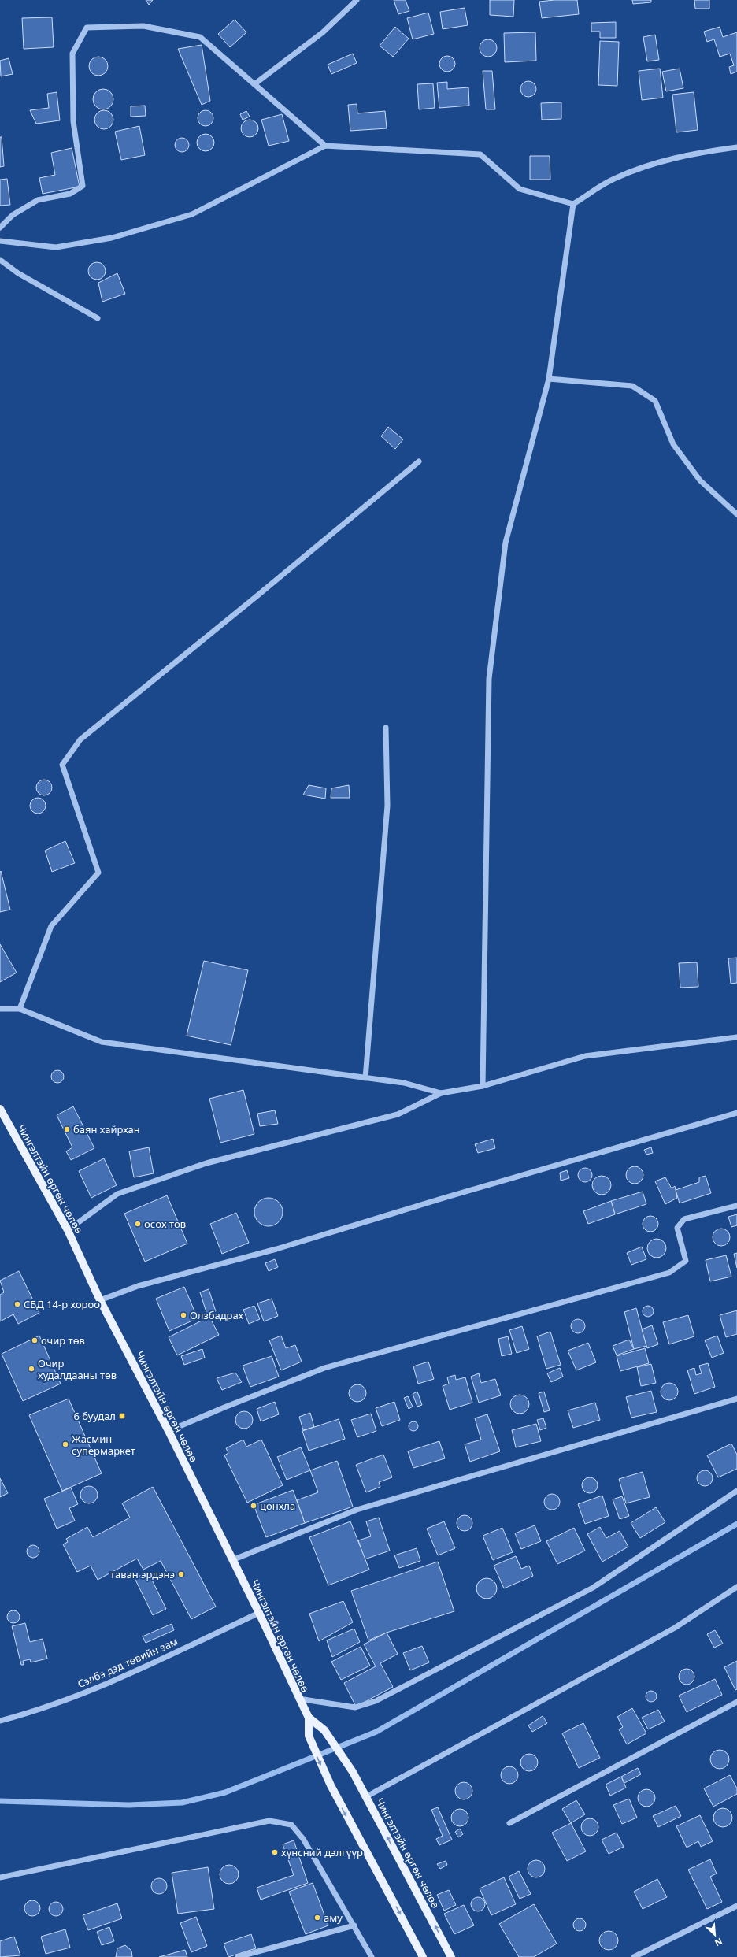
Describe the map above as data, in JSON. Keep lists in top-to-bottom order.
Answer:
{
  "streets": {
    "main road": ["Чингэлтэйн өргөн чөлөө"],
    "street": ["Сэлбэ дэд төвийн зам"]
  },
  "crossings": [
    ["Чингэлтэйн өргөн чөлөө", "Сэлбэ дэд төвийн зам"]
  ],
  "places": {
    "other": [
      "баян хайрхан",
      "өсөх төв",
      "СБД 14-р хороо",
      "Олзбадрах",
      "очир төв",
      "Очир худалдааны төв",
      "Жасмин супермаркет",
      "цонхла",
      "таван эрдэнэ",
      "хүнсний дэлгүүр",
      "аму"
    ],
    "transit": ["6 буудал"]
  },
  "north": "bottom right"
}
